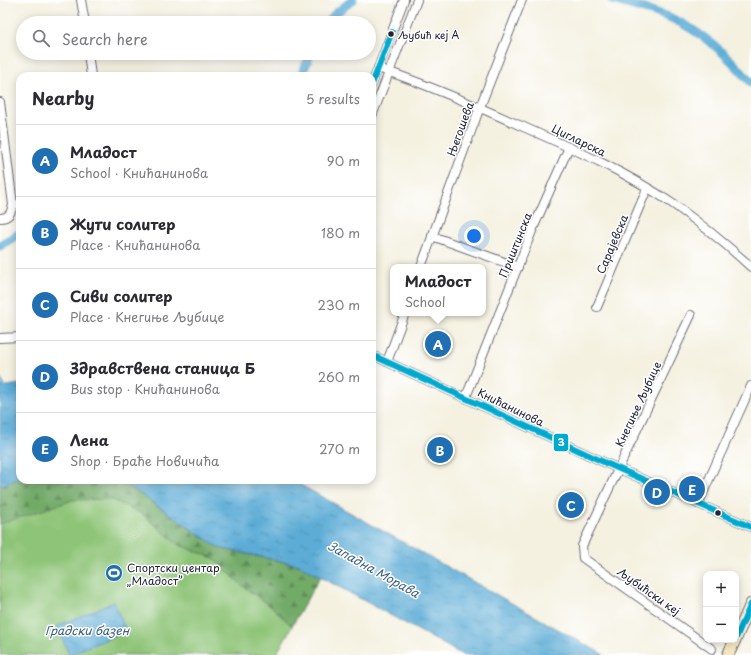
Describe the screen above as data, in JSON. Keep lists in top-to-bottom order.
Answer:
{
  "streets": {
    "street": [
      "Његошева",
      "Цигларска",
      "Сарајевска",
      "Приштинска",
      "Кнегиње Љубице",
      "Книћанинова",
      "Љубићски кеј"
    ]
  },
  "crossings": [
    ["Његошева", "Цигларска"],
    ["Цигларска", "Сарајевска"],
    ["Цигларска", "Приштинска"],
    ["Приштинска", "Книћанинова"],
    ["Кнегиње Љубице", "Книћанинова"],
    ["Кнегиње Љубице", "Љубићски кеј"]
  ],
  "water": ["Западна Морава", "Градски базен"],
  "places": {
    "other": ["Љубић кеј А"],
    "sports": ["Спортски центар „Младост”"]
  },
  "lines": ["transit line 3"],
  "page": {
    "search": "Search here",
    "heading": ["Nearby", "5 results"],
    "list": [
      {
        "mark": "A",
        "name": "Младост",
        "note": "School · Книћанинова",
        "value": "90 m"
      },
      {
        "mark": "B",
        "name": "Жути солитер",
        "note": "Place · Книћанинова",
        "value": "180 m"
      },
      {
        "mark": "C",
        "name": "Сиви солитер",
        "note": "Place · Кнегиње Љубице",
        "value": "230 m"
      },
      {
        "mark": "D",
        "name": "Здравствена станица Б",
        "note": "Bus stop · Книћанинова",
        "value": "260 m"
      },
      {
        "mark": "E",
        "name": "Лена",
        "note": "Shop · Браће Новичића",
        "value": "270 m"
      }
    ],
    "popup": ["Младост", "School"],
    "pins": [
      "A",
      "B",
      "E",
      "D",
      "C"
    ],
    "map_buttons": ["+", "−"]
  }
}
